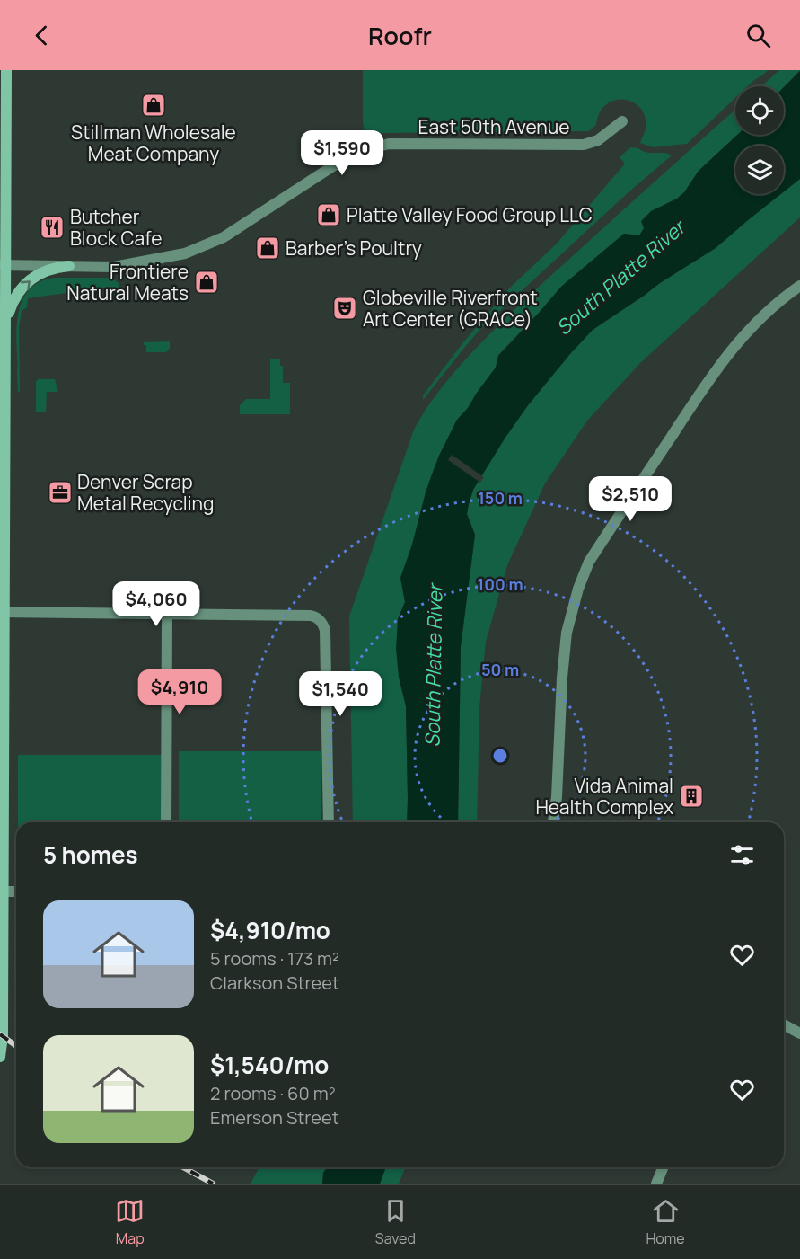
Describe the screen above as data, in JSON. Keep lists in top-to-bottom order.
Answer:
{
  "streets": {
    "street": ["East 50th Avenue"]
  },
  "water": ["South Platte River"],
  "places": {
    "shop": [
      "Stillman Wholesale Meat Company",
      "Platte Valley Food Group LLC",
      "Barber's Poultry",
      "Frontiere Natural Meats"
    ],
    "restaurant": ["Butcher Block Cafe"],
    "theatre": ["Globeville Riverfront Art Center (GRACe)"],
    "office": ["Denver Scrap Metal Recycling"],
    "building": ["Vida Animal Health Complex"]
  },
  "page": {
    "header": "Roofr",
    "price": [
      "$1,590",
      "$2,510",
      "$4,060",
      "$4,910",
      "$1,540"
    ],
    "heading": "5 homes",
    "list": [
      {
        "name": "$4,910/mo",
        "note": "5 rooms · 173 m² · Clarkson Street"
      },
      {
        "name": "$1,540/mo",
        "note": "2 rooms · 60 m² · Emerson Street"
      }
    ],
    "tabs": ["Map", "Saved", "Home"]
  },
  "rings": ["150 m", "100 m", "50 m"]
}
